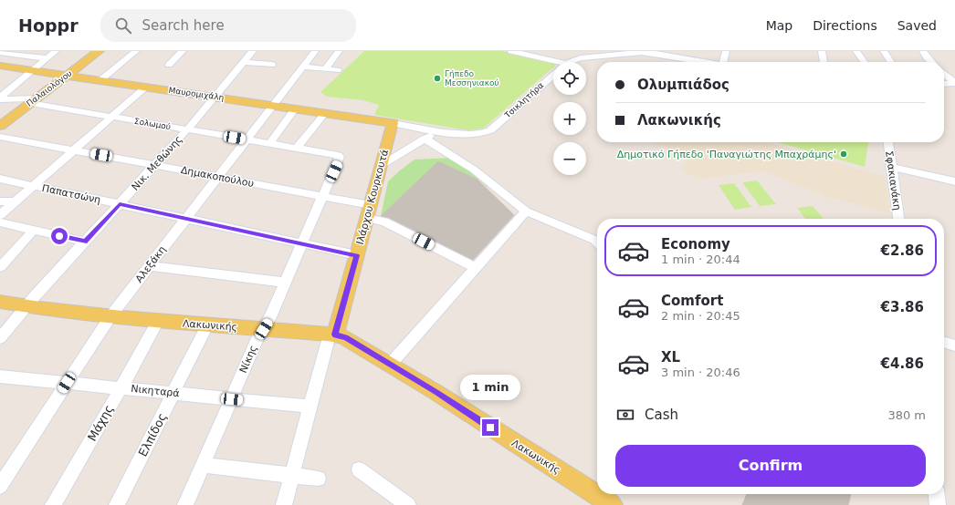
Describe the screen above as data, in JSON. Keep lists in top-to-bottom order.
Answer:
{
  "streets": {
    "main road": [
      "Παλαιολόγου",
      "Μαυρομιχάλη",
      "Ιλάρχου Κουρκουτά",
      "Λακωνικής"
    ],
    "street": [
      "Τσικλητήρα",
      "Σολωμού",
      "Νικ. Μεθώνης",
      "Δημακοπούλου",
      "Σφακιανάκη",
      "Παπατσώνη",
      "Αλεξάκη",
      "Νίκης",
      "Νικηταρά",
      "Μάχης",
      "Ελπίδος"
    ]
  },
  "crossings": [
    ["Παλαιολόγου", "Μαυρομιχάλη"],
    ["Παλαιολόγου", "Σολωμού"],
    ["Μαυρομιχάλη", "Νικ. Μεθώνης"],
    ["Μαυρομιχάλη", "Ιλάρχου Κουρκουτά"],
    ["Μαυρομιχάλη", "Αλεξάκη"],
    ["Σολωμού", "Νικ. Μεθώνης"],
    ["Σολωμού", "Αλεξάκη"],
    ["Σολωμού", "Νίκης"],
    ["Νικ. Μεθώνης", "Δημακοπούλου"],
    ["Νικ. Μεθώνης", "Παπατσώνη"],
    ["Νικ. Μεθώνης", "Λακωνικής"],
    ["Δημακοπούλου", "Ιλάρχου Κουρκουτά"],
    ["Δημακοπούλου", "Αλεξάκη"],
    ["Δημακοπούλου", "Νίκης"],
    ["Παπατσώνη", "Ιλάρχου Κουρκουτά"],
    ["Παπατσώνη", "Αλεξάκη"],
    ["Παπατσώνη", "Νίκης"],
    ["Ιλάρχου Κουρκουτά", "Λακωνικής"],
    ["Αλεξάκη", "Λακωνικής"],
    ["Αλεξάκη", "Νικηταρά"],
    ["Λακωνικής", "Νίκης"],
    ["Λακωνικής", "Μάχης"],
    ["Λακωνικής", "Ελπίδος"],
    ["Νίκης", "Νικηταρά"],
    ["Νικηταρά", "Μάχης"],
    ["Νικηταρά", "Ελπίδος"]
  ],
  "places": ["Γήπεδο Μεσσηνιακού", "Δημοτικό Γήπεδο 'Παναγιώτης Μπαχράμης'"],
  "page": {
    "header": "Hoppr",
    "search": "Search here",
    "nav": ["Map", "Directions", "Saved"],
    "map_buttons": ["+", "−"],
    "banner": ["Ολυμπιάδος", "Λακωνικής"],
    "list": [
      {
        "name": "Economy",
        "note": "1 min · 20:44",
        "value": "€2.86"
      },
      {
        "name": "Comfort",
        "note": "2 min · 20:45",
        "value": "€3.86"
      },
      {
        "name": "XL",
        "note": "3 min · 20:46",
        "value": "€4.86"
      }
    ],
    "bubble": "1 min",
    "pay": ["Cash", "380 m"],
    "buttons": "Confirm"
  }
}
